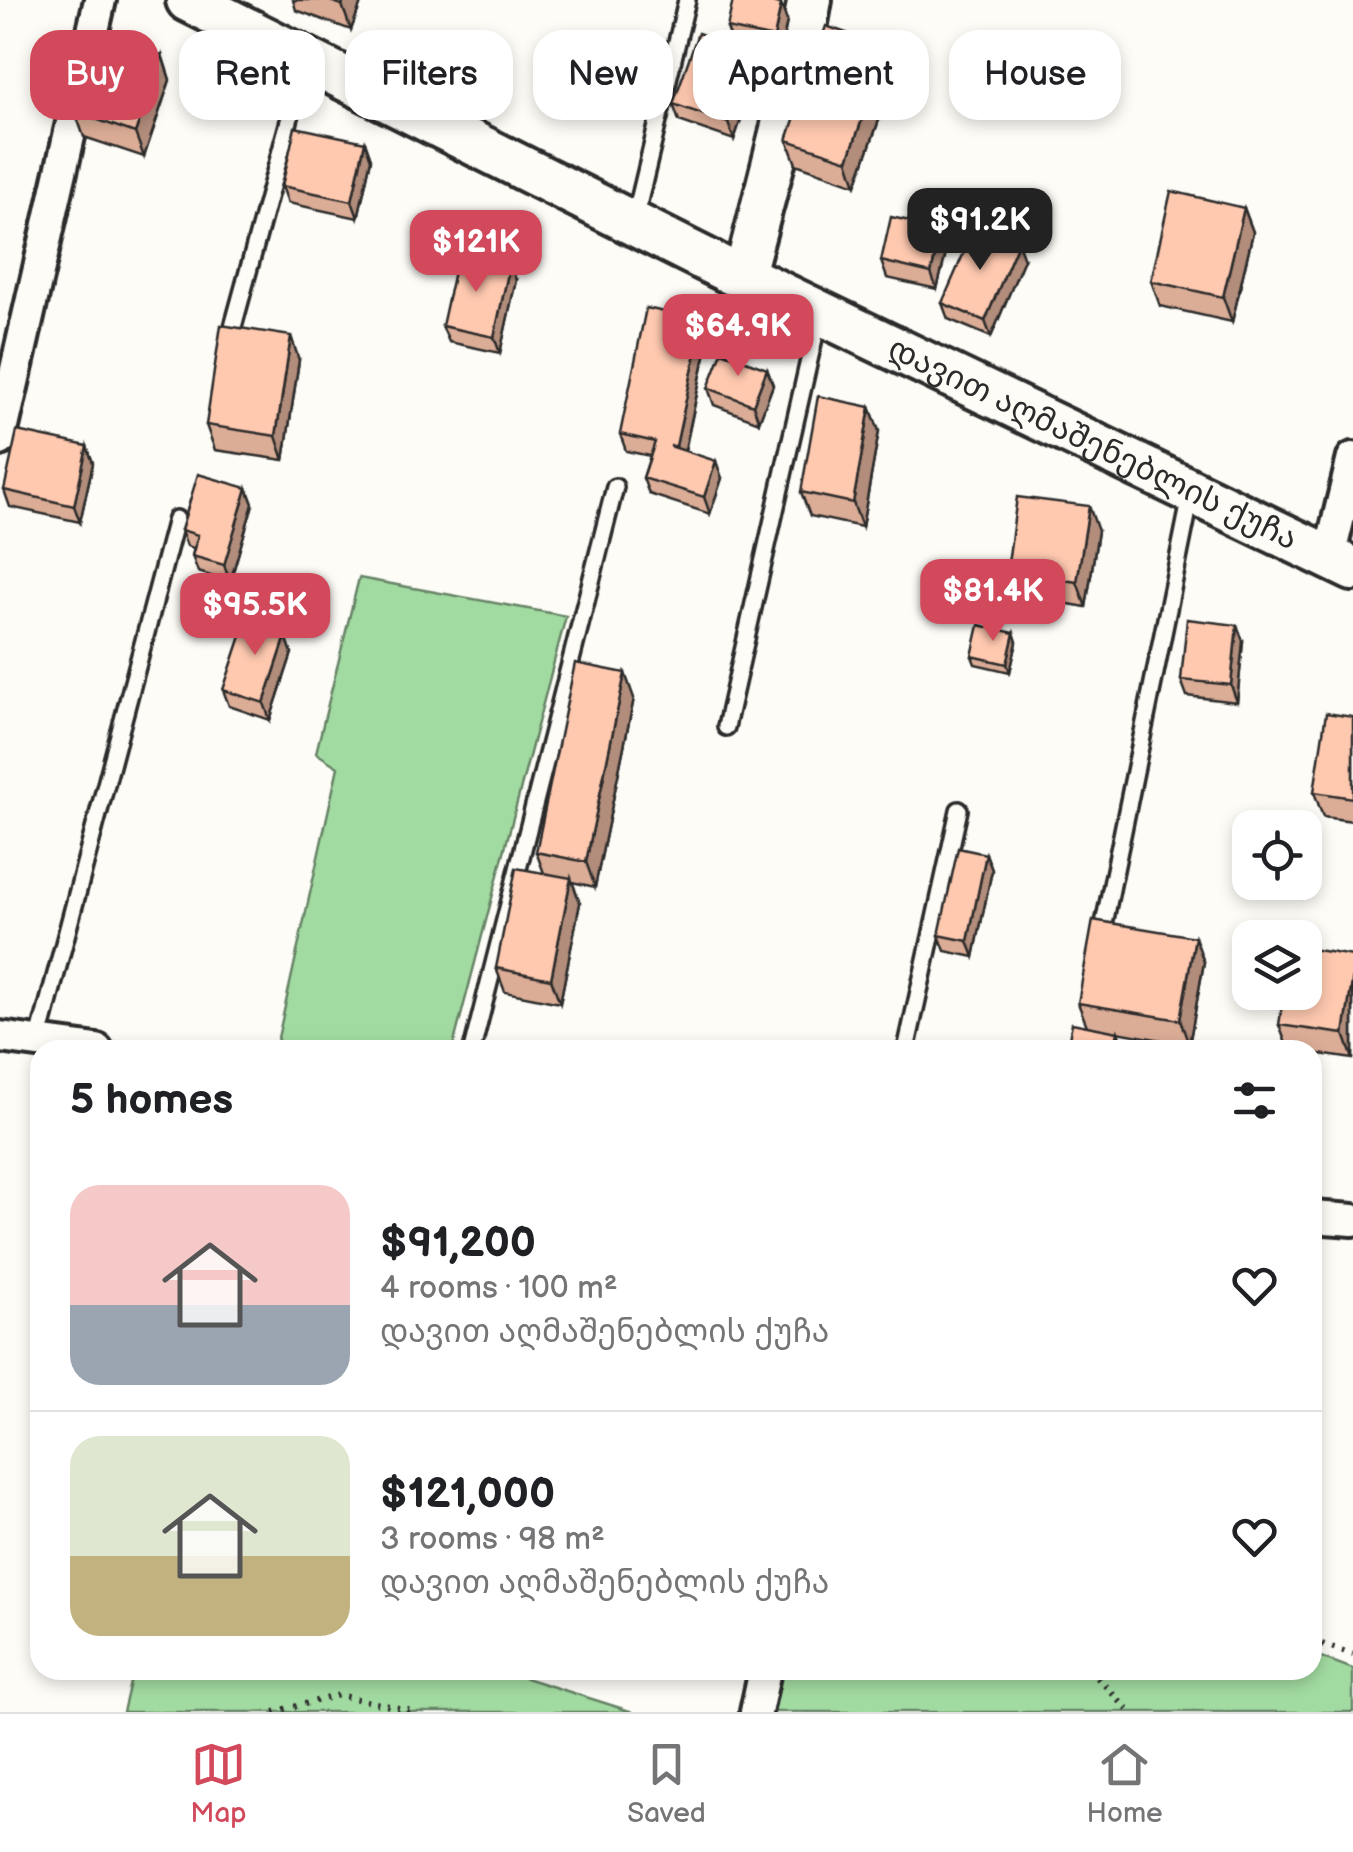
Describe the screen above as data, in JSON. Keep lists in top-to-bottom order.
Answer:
{
  "streets": {
    "street": ["დავით აღმაშენებლის ქუჩა"]
  },
  "page": {
    "chip": [
      "Buy",
      "Rent",
      "Filters",
      "New",
      "Apartment",
      "House"
    ],
    "price": [
      "$91.2K",
      "$121K",
      "$64.9K",
      "$81.4K",
      "$95.5K"
    ],
    "heading": "5 homes",
    "list": [
      {
        "name": "$91,200",
        "note": "4 rooms · 100 m² · დავით აღმაშენებლის ქუჩა"
      },
      {
        "name": "$121,000",
        "note": "3 rooms · 98 m² · დავით აღმაშენებლის ქუჩა"
      }
    ],
    "tabs": ["Map", "Saved", "Home"]
  }
}
